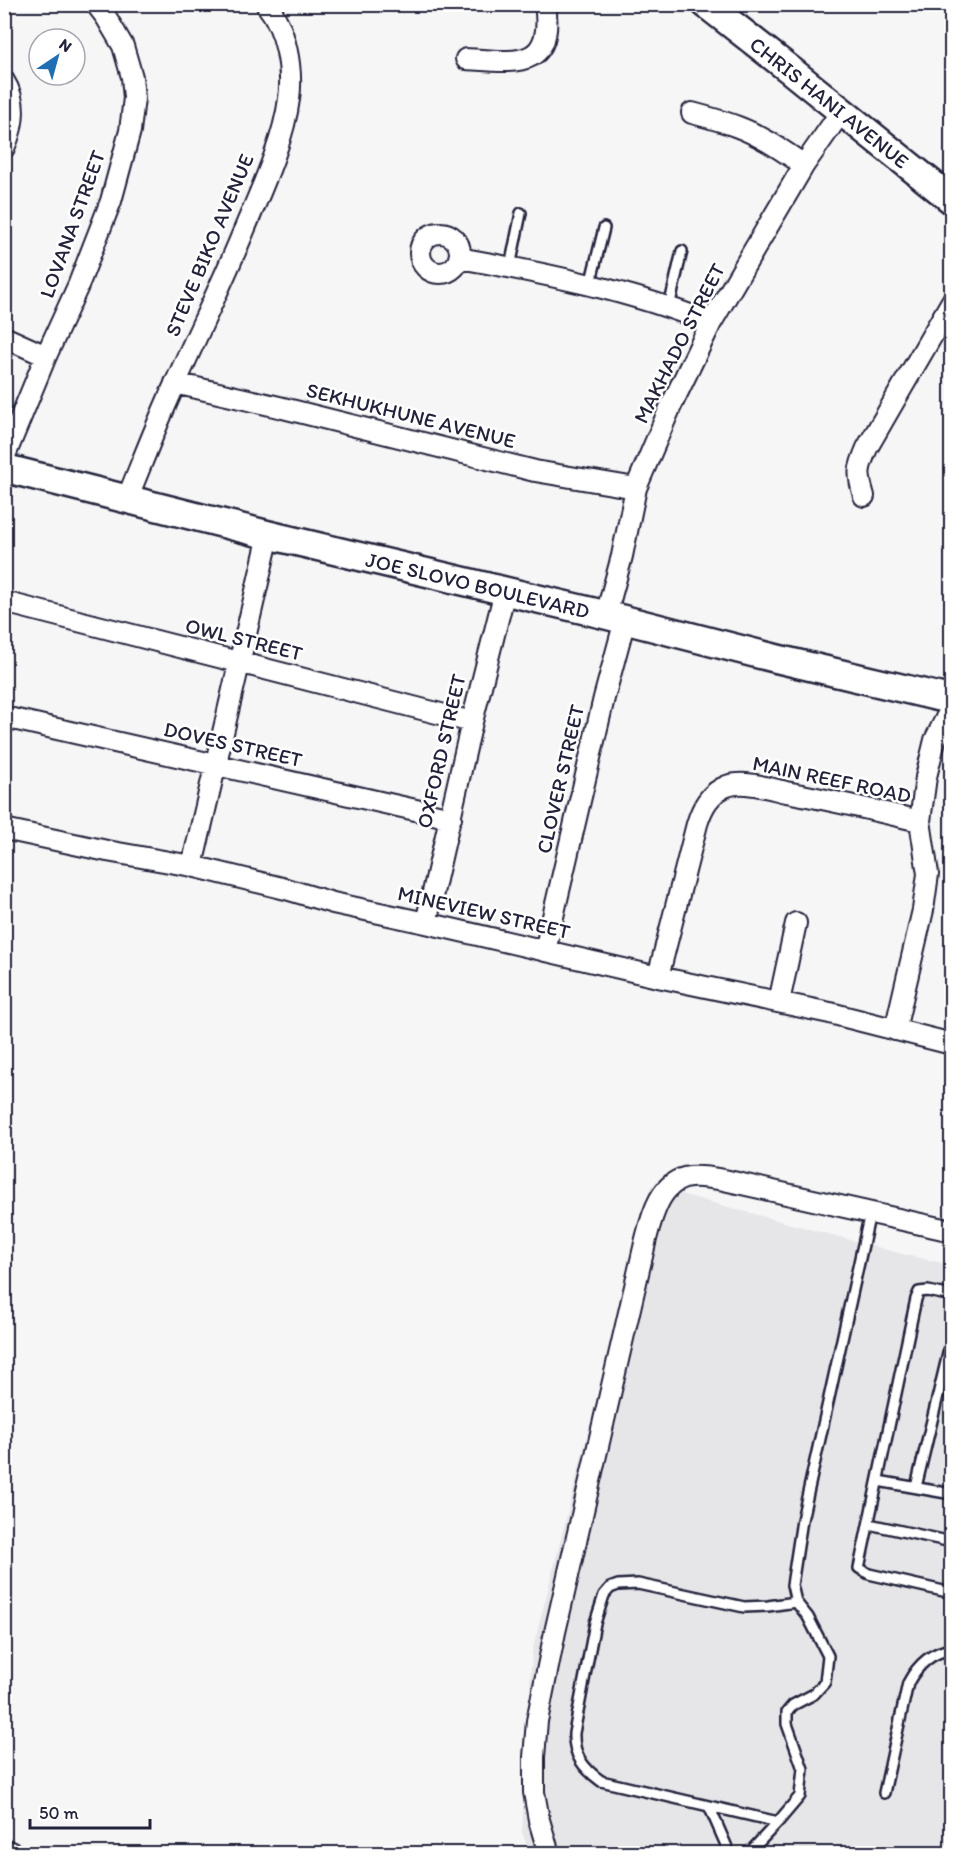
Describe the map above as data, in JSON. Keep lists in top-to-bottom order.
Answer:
{
  "streets": {
    "street": [
      "CHRIS HANI AVENUE",
      "LOVANA STREET",
      "STEVE BIKO AVENUE",
      "MAKHADO STREET",
      "SEKHUKHUNE AVENUE",
      "JOE SLOVO BOULEVARD",
      "OWL STREET",
      "DOVES STREET",
      "OXFORD STREET",
      "CLOVER STREET",
      "MAIN REEF ROAD",
      "MINEVIEW STREET"
    ]
  },
  "crossings": [
    ["CHRIS HANI AVENUE", "MAKHADO STREET"],
    ["STEVE BIKO AVENUE", "SEKHUKHUNE AVENUE"],
    ["STEVE BIKO AVENUE", "JOE SLOVO BOULEVARD"],
    ["MAKHADO STREET", "SEKHUKHUNE AVENUE"],
    ["MAKHADO STREET", "JOE SLOVO BOULEVARD"],
    ["MAKHADO STREET", "CLOVER STREET"],
    ["JOE SLOVO BOULEVARD", "OXFORD STREET"],
    ["JOE SLOVO BOULEVARD", "CLOVER STREET"],
    ["OWL STREET", "OXFORD STREET"],
    ["DOVES STREET", "OXFORD STREET"],
    ["OXFORD STREET", "MINEVIEW STREET"],
    ["CLOVER STREET", "MINEVIEW STREET"],
    ["MAIN REEF ROAD", "MINEVIEW STREET"]
  ],
  "scale_bar": "50 m",
  "north": "top right"
}
